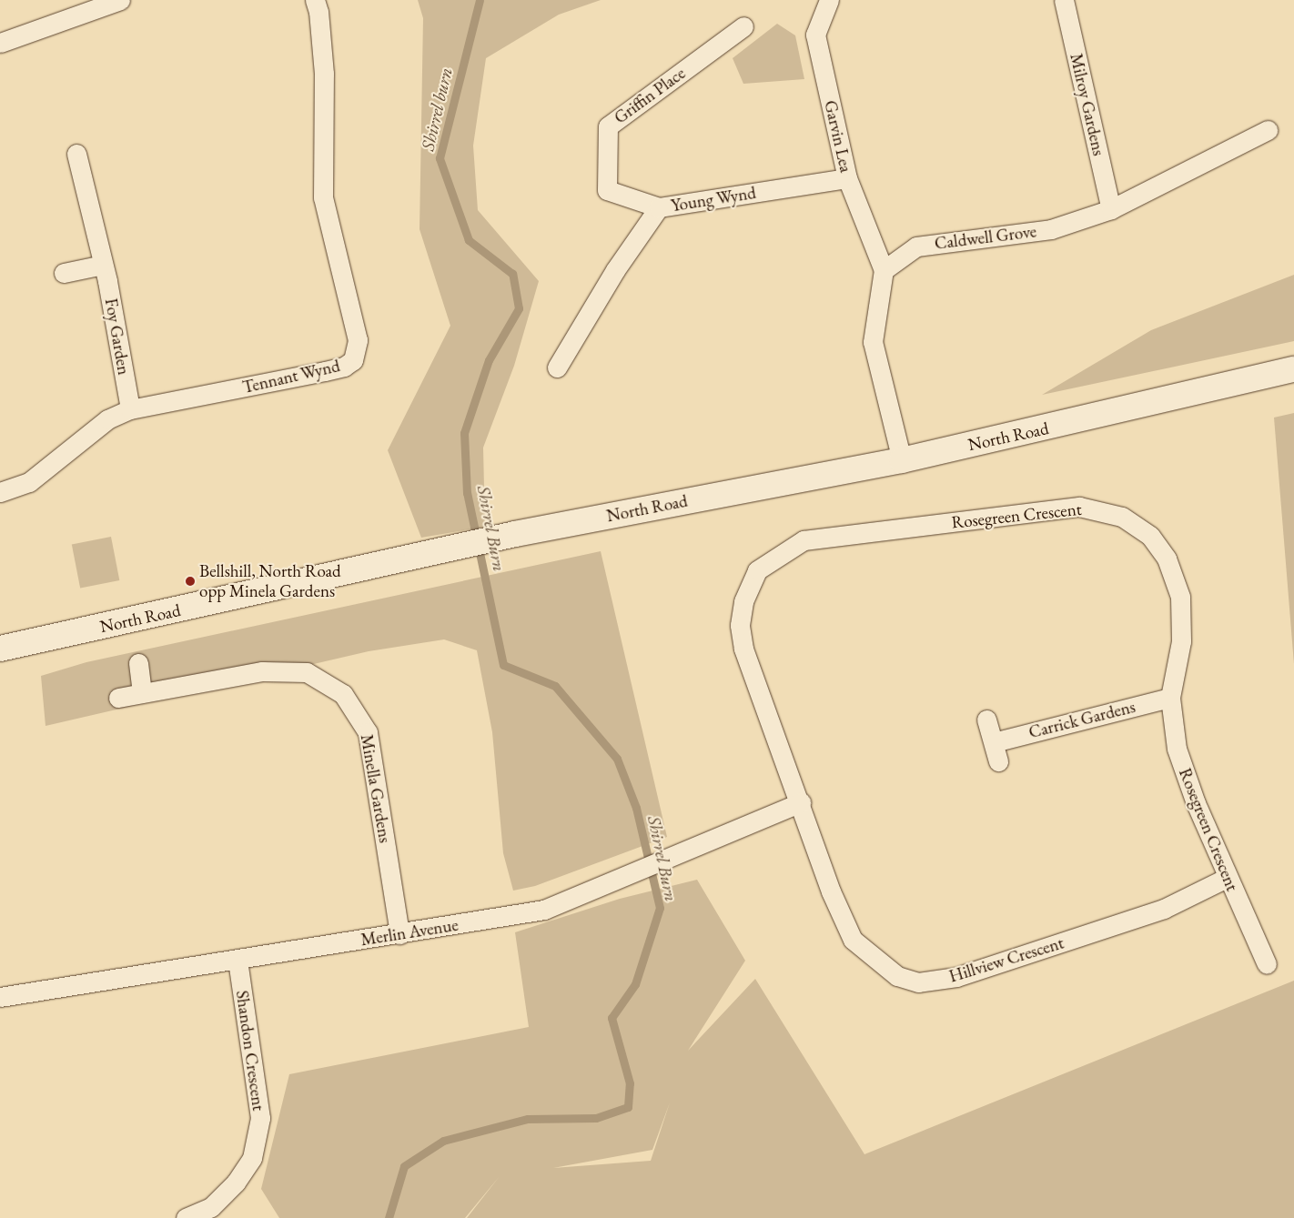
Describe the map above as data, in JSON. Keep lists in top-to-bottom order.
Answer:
{
  "streets": {
    "main road": ["North Road"],
    "street": [
      "Griffin Place",
      "Milroy Gardens",
      "Garvin Lea",
      "Young Wynd",
      "Caldwell Grove",
      "Foy Garden",
      "Tennant Wynd",
      "Rosegreen Crescent",
      "Carrick Gardens",
      "Minella Gardens",
      "Merlin Avenue",
      "Hillview Crescent",
      "Shandon Crescent"
    ]
  },
  "crossings": [
    ["Griffin Place", "Young Wynd"],
    ["Milroy Gardens", "Caldwell Grove"],
    ["Garvin Lea", "Young Wynd"],
    ["Garvin Lea", "Caldwell Grove"],
    ["Foy Garden", "Tennant Wynd"],
    ["Rosegreen Crescent", "Carrick Gardens"],
    ["Rosegreen Crescent", "Merlin Avenue"],
    ["Rosegreen Crescent", "Hillview Crescent"],
    ["Minella Gardens", "Merlin Avenue"],
    ["Merlin Avenue", "Hillview Crescent"],
    ["Merlin Avenue", "Shandon Crescent"]
  ],
  "water": ["Shirrel burn", "Shirrel Burn"],
  "places": ["Bellshill, North Road opp Minela Gardens"]
}
